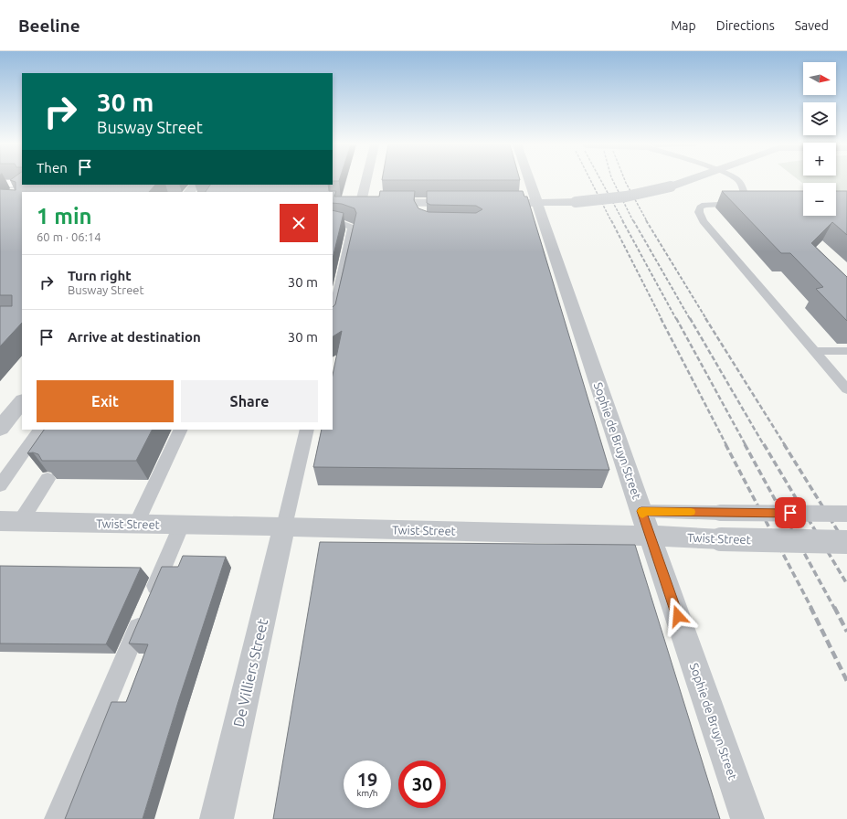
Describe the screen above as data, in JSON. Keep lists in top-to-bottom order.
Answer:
{
  "streets": {
    "street": ["Sophie de Bruyn Street", "Twist Street", "De Villiers Street"]
  },
  "crossings": [
    ["Sophie de Bruyn Street", "Twist Street"],
    ["Twist Street", "De Villiers Street"]
  ],
  "north": "right",
  "page": {
    "header": "Beeline",
    "nav": ["Map", "Directions", "Saved"],
    "map_buttons": ["+", "−"],
    "turn": ["30 m", "Busway Street"],
    "then": "Then",
    "heading": ["1 min", "60 m · 06:14"],
    "list": [
      {
        "name": "Turn right",
        "note": "Busway Street",
        "value": "30 m"
      },
      {
        "name": "Arrive at destination",
        "value": "30 m"
      }
    ],
    "buttons": ["Exit", "Share"],
    "speed": "19 km/h",
    "limit": "30"
  }
}
